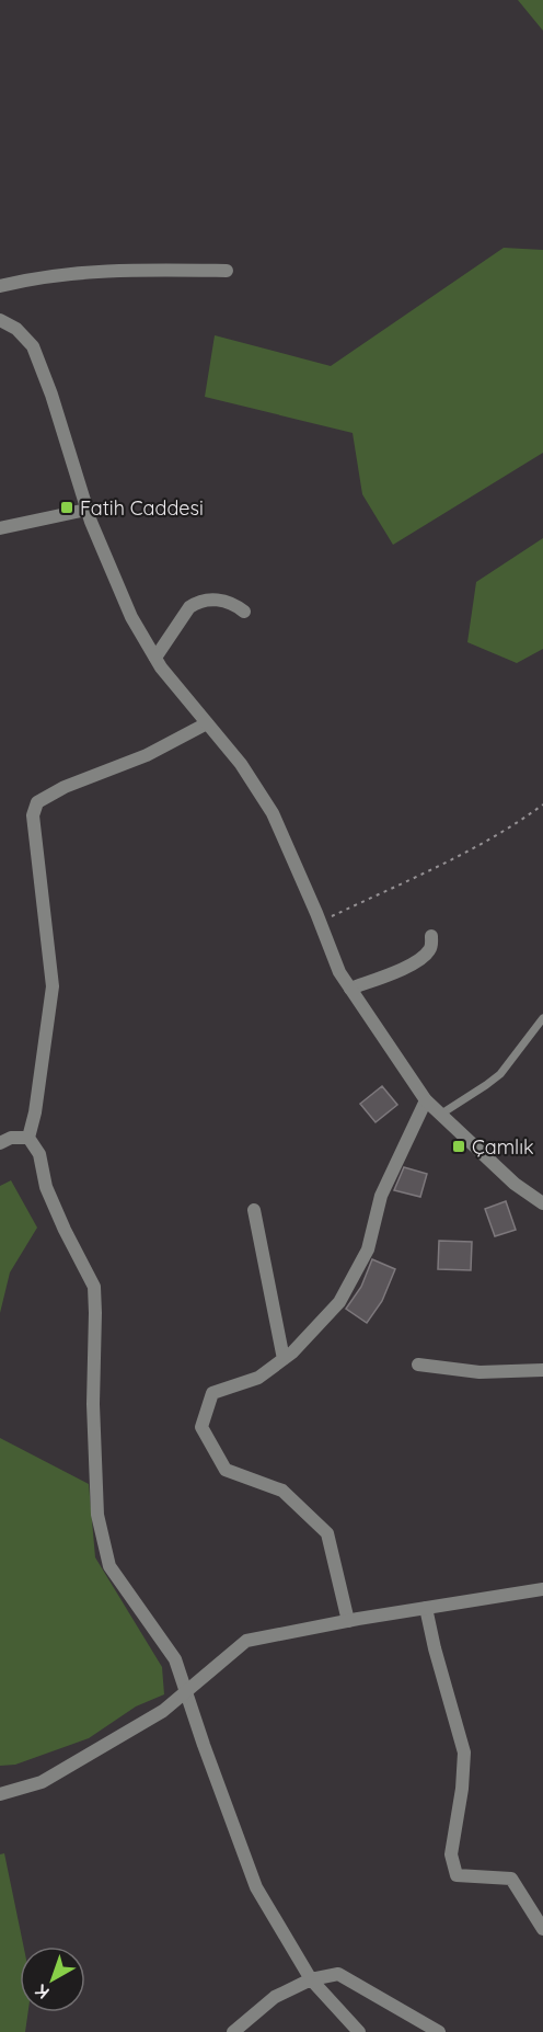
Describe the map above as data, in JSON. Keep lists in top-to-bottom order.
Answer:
{
  "places": {
    "transit": ["Fatih Caddesi", "Çamlık"]
  },
  "north": "bottom left"
}
